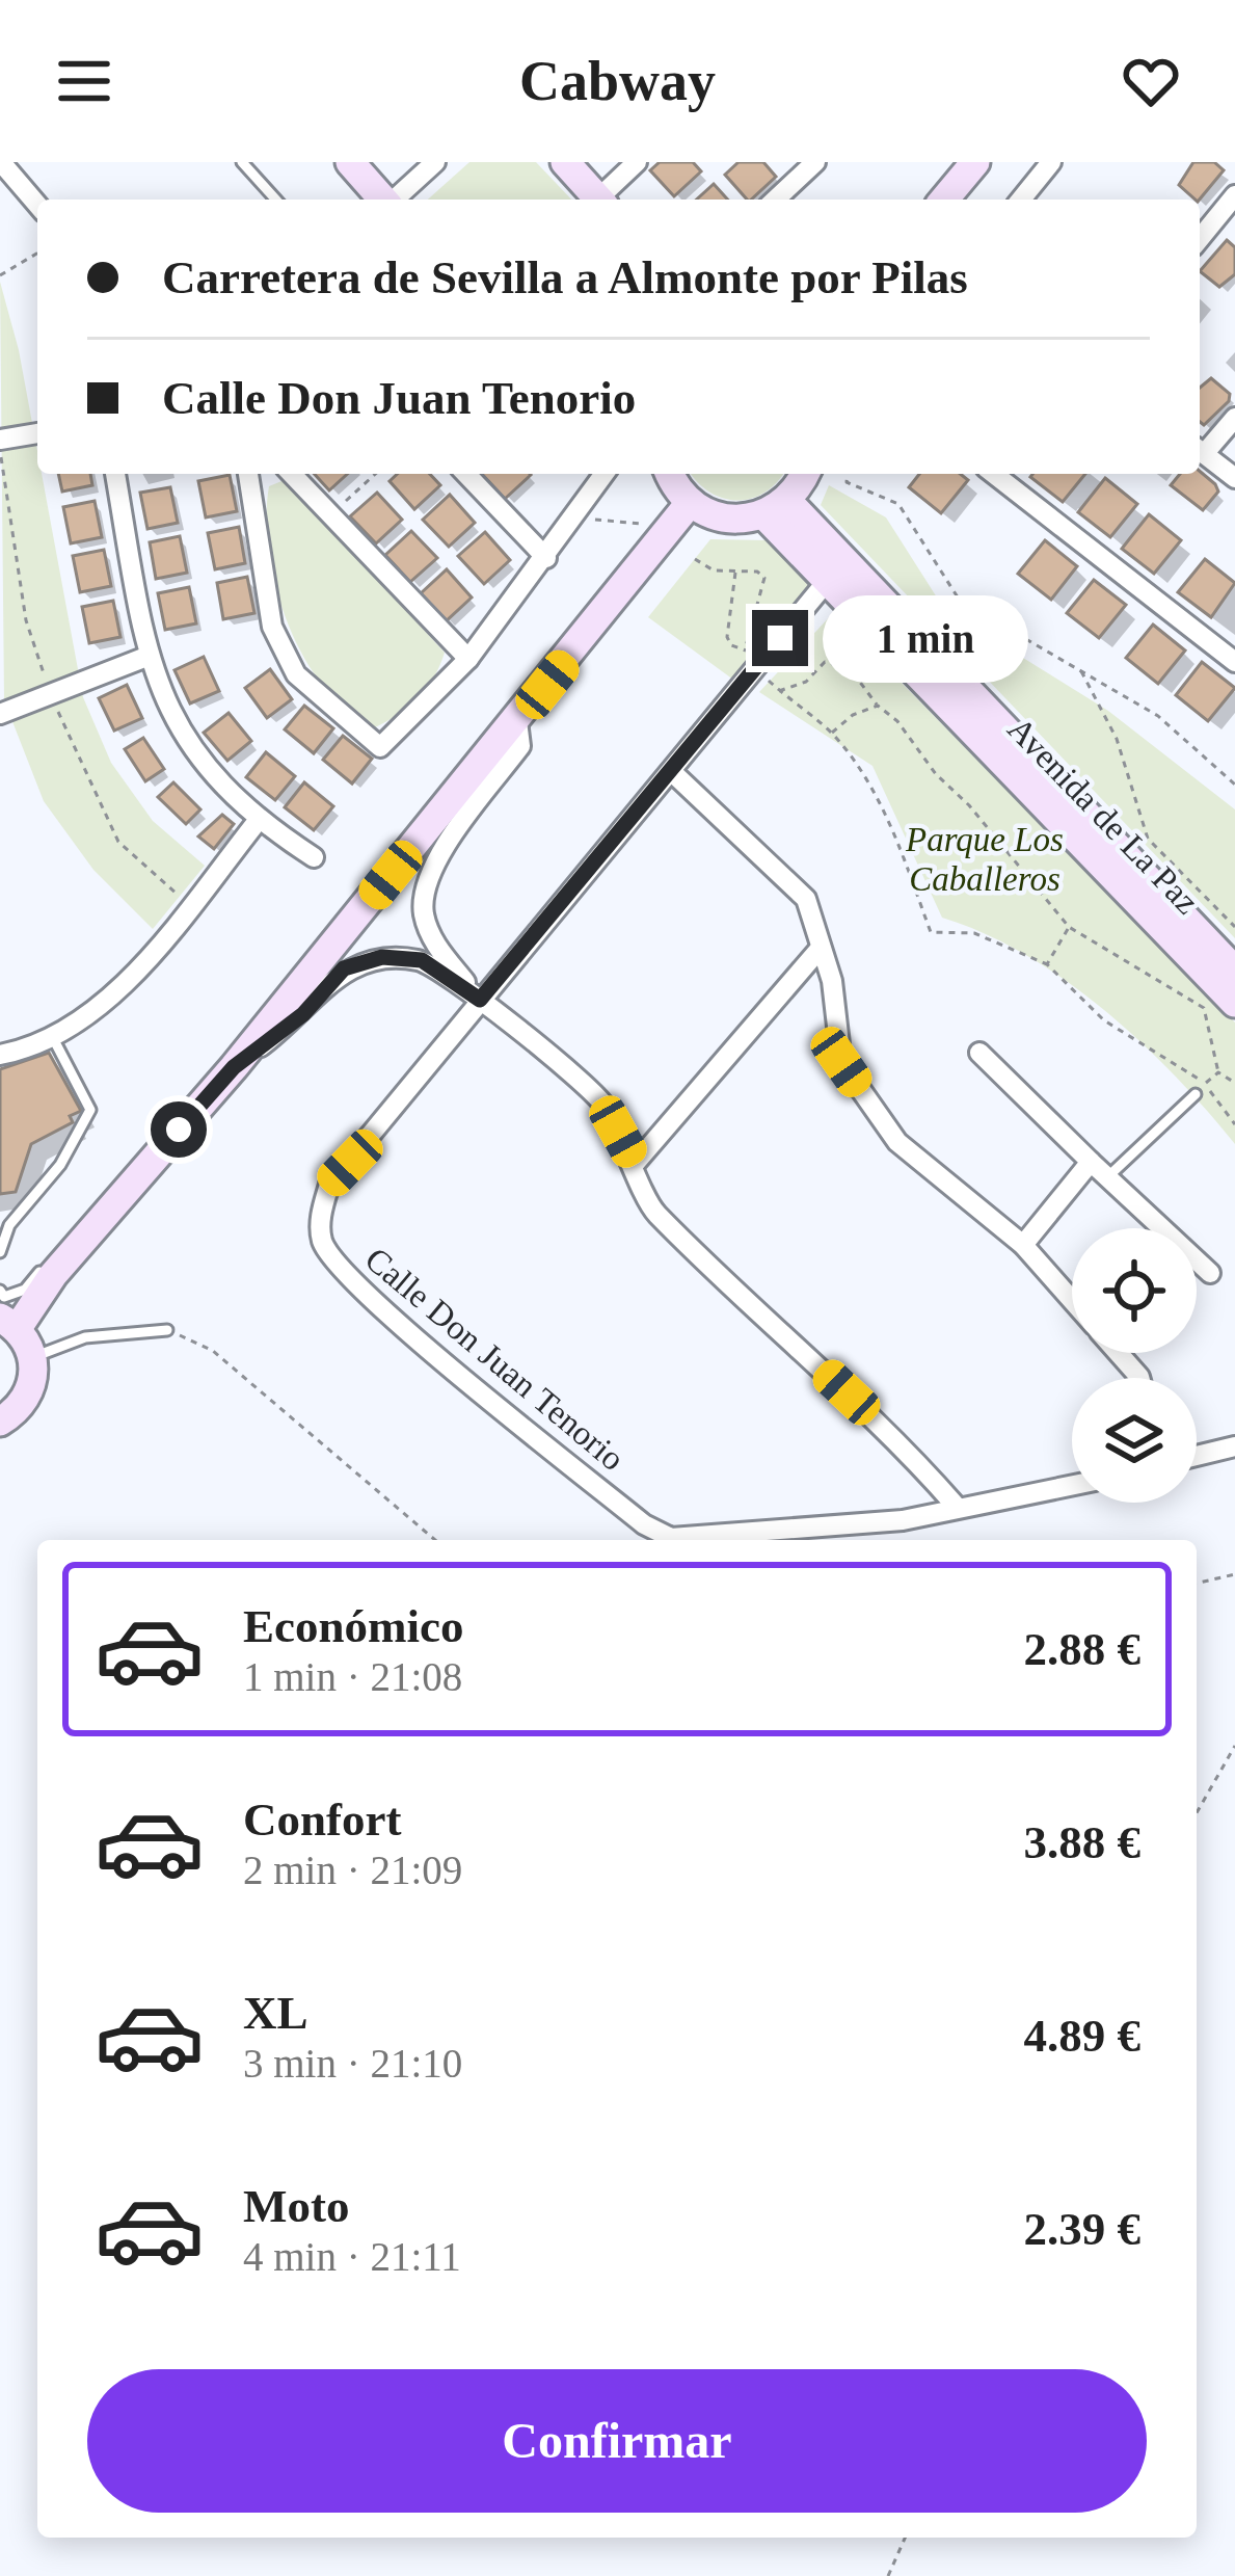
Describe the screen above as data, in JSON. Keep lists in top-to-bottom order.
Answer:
{
  "streets": {
    "street": ["Avenida de La Paz", "Calle Don Juan Tenorio"]
  },
  "crossings": [
    ["Avenida de La Paz", "Calle Don Juan Tenorio"]
  ],
  "parks": ["Parque Los Caballeros"],
  "page": {
    "header": "Cabway",
    "banner": ["Carretera de Sevilla a Almonte por Pilas", "Calle Don Juan Tenorio"],
    "bubble": "1 min",
    "list": [
      {
        "name": "Económico",
        "note": "1 min · 21:08",
        "value": "2.88 €"
      },
      {
        "name": "Confort",
        "note": "2 min · 21:09",
        "value": "3.88 €"
      },
      {
        "name": "XL",
        "note": "3 min · 21:10",
        "value": "4.89 €"
      },
      {
        "name": "Moto",
        "note": "4 min · 21:11",
        "value": "2.39 €"
      }
    ],
    "buttons": "Confirmar"
  }
}
